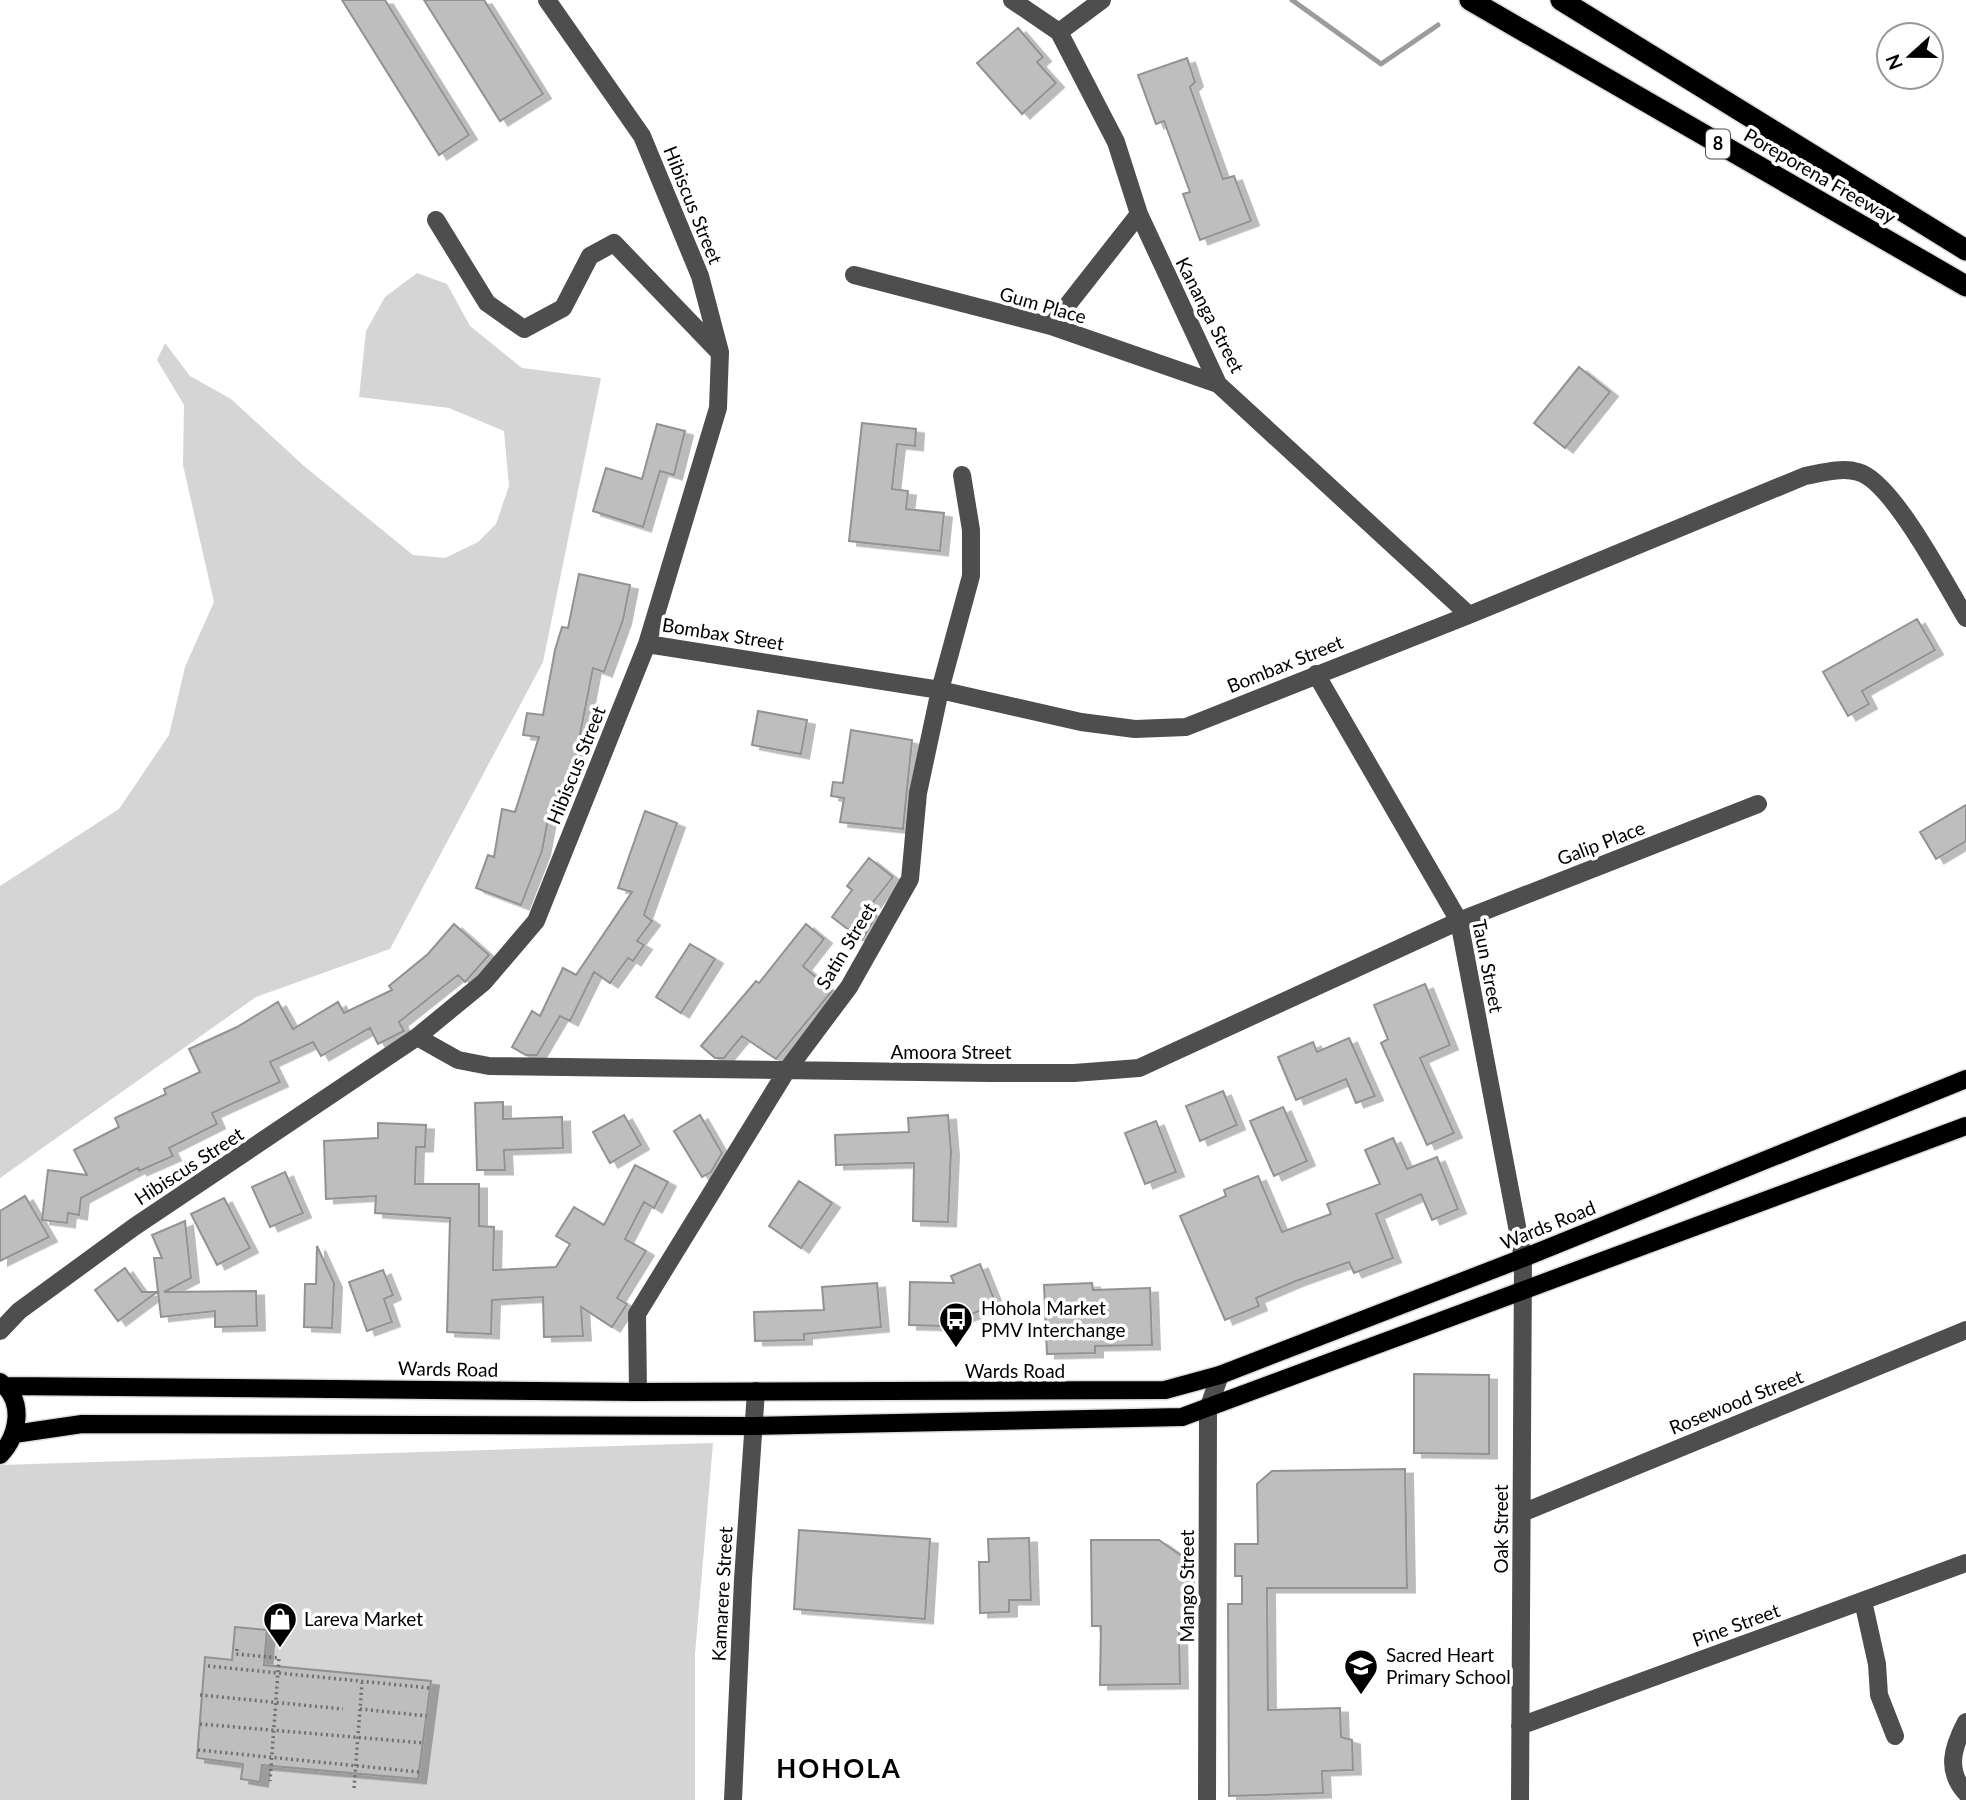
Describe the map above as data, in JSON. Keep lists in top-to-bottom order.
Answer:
{
  "streets": {
    "highway": ["8", "Poreporena Freeway"],
    "main road": ["Wards Road"],
    "street": [
      "Hibiscus Street",
      "Gum Place",
      "Kananga Street",
      "Bombax Street",
      "Galip Place",
      "Satin Street",
      "Taun Street",
      "Amoora Street",
      "Rosewood Street",
      "Oak Street",
      "Mango Street",
      "Kamarere Street",
      "Pine Street"
    ]
  },
  "crossings": [
    ["Hibiscus Street", "Bombax Street"],
    ["Hibiscus Street", "Amoora Street"],
    ["Gum Place", "Kananga Street"],
    ["Kananga Street", "Bombax Street"],
    ["Bombax Street", "Satin Street"],
    ["Bombax Street", "Taun Street"],
    ["Galip Place", "Taun Street"],
    ["Galip Place", "Amoora Street"],
    ["Satin Street", "Amoora Street"],
    ["Satin Street", "Wards Road"],
    ["Taun Street", "Amoora Street"],
    ["Taun Street", "Wards Road"],
    ["Taun Street", "Oak Street"],
    ["Wards Road", "Oak Street"],
    ["Wards Road", "Mango Street"],
    ["Wards Road", "Kamarere Street"],
    ["Rosewood Street", "Oak Street"],
    ["Oak Street", "Pine Street"]
  ],
  "districts": ["HOHOLA"],
  "places": {
    "bus stop": ["Hohola Market PMV Interchange"],
    "shop": ["Lareva Market"],
    "school or university": ["Sacred Heart Primary School"]
  },
  "north": "left"
}
